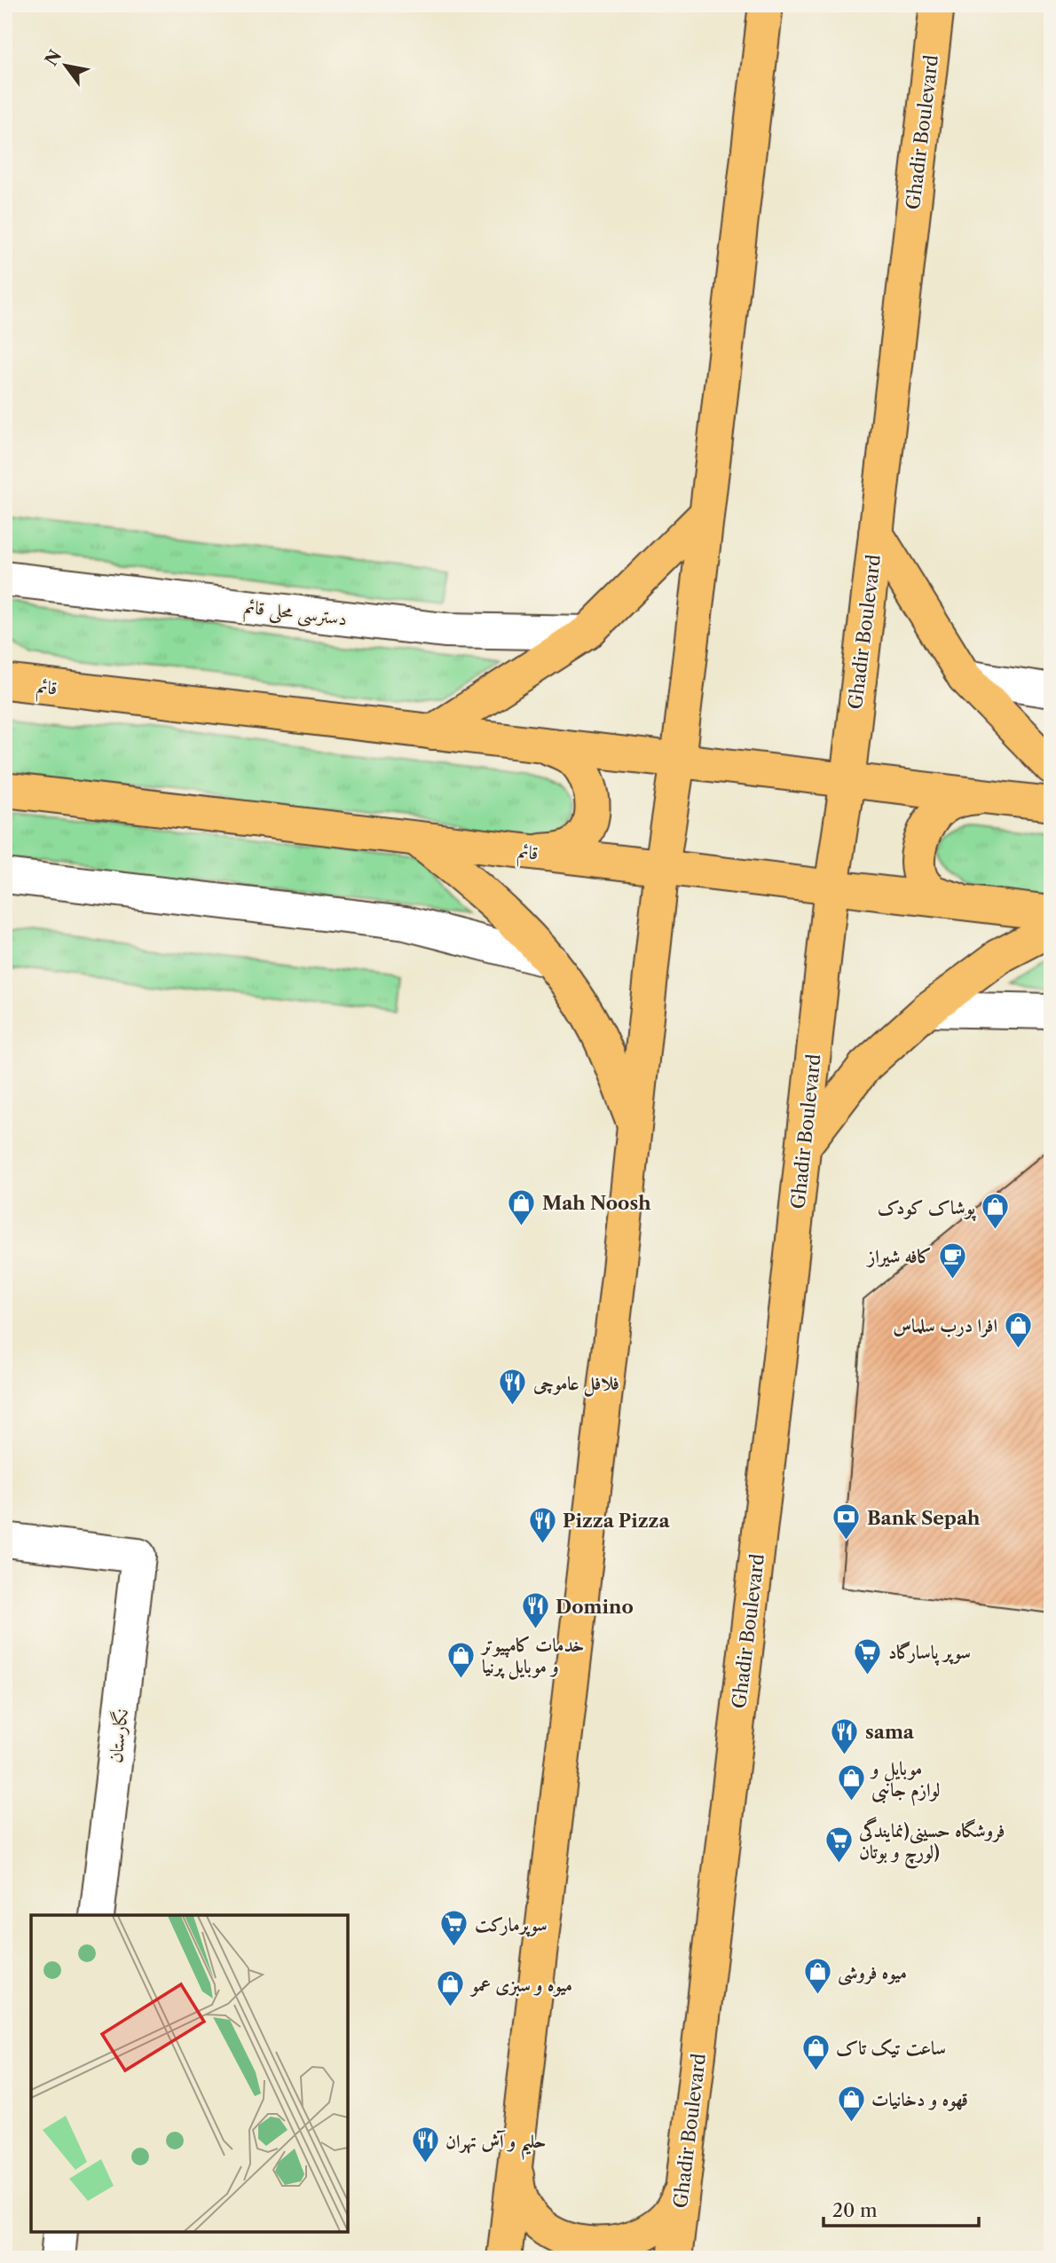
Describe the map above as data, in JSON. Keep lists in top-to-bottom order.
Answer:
{
  "streets": {
    "main road": ["Ghadir Boulevard", "قائم"],
    "street": ["دسترسی محلی قائم", "نگارستان"]
  },
  "crossings": [
    ["Ghadir Boulevard", "قائم"]
  ],
  "places": {
    "shop": [
      "Mah Noosh",
      "پوشاک کودک",
      "افرا درب سلماس",
      "خدمات کامپیوتر و موبایل پرنیا",
      "موبایل و لوازم جانبی",
      "میوه فروشی",
      "میوه و سبزی عمو",
      "ساعت تیک تاک",
      "قهوه و دخانیات"
    ],
    "cafe": ["کافه شیراز"],
    "restaurant": [
      "فلافل عاموچی",
      "Pizza Pizza",
      "Domino",
      "sama",
      "حلیم و آش تهران"
    ],
    "bank": ["Bank Sepah"],
    "supermarket": ["سوپر پاسارگاد", "فروشگاه حسینی(نمایندگی لورچ و بوتان)", "سوپرمارکت"]
  },
  "scale_bar": "20 m",
  "north": "top left"
}
